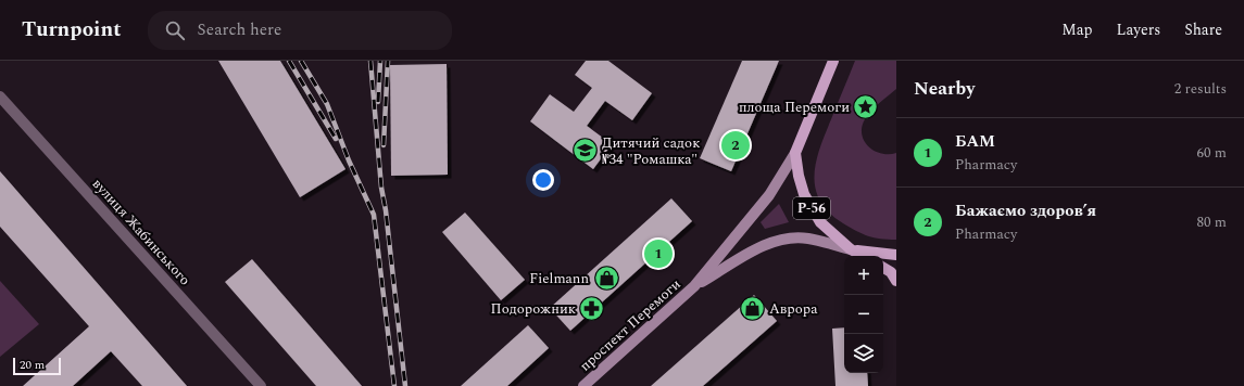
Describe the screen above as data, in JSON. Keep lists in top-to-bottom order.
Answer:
{
  "streets": {
    "main road": ["Р-56", "проспект Перемоги"],
    "street": ["вулиця Жабинського"]
  },
  "crossings": [
    ["Р-56", "проспект Перемоги"]
  ],
  "places": {
    "place": ["площа Перемоги"],
    "school or university": ["Дитячий садок №34 \"Ромашка\""],
    "shop": ["Fielmann", "Аврора"],
    "pharmacy": ["Подорожник"]
  },
  "scale_bar": "20 m",
  "page": {
    "header": "Turnpoint",
    "search": "Search here",
    "nav": ["Map", "Layers", "Share"],
    "heading": ["Nearby", "2 results"],
    "list": [
      {
        "mark": "1",
        "name": "БАМ",
        "note": "Pharmacy",
        "value": "60 m"
      },
      {
        "mark": "2",
        "name": "Бажаємо здоровʼя",
        "note": "Pharmacy",
        "value": "80 m"
      }
    ],
    "pins": ["2", "1"],
    "map_buttons": ["+", "−"],
    "scale": "20 m"
  }
}
